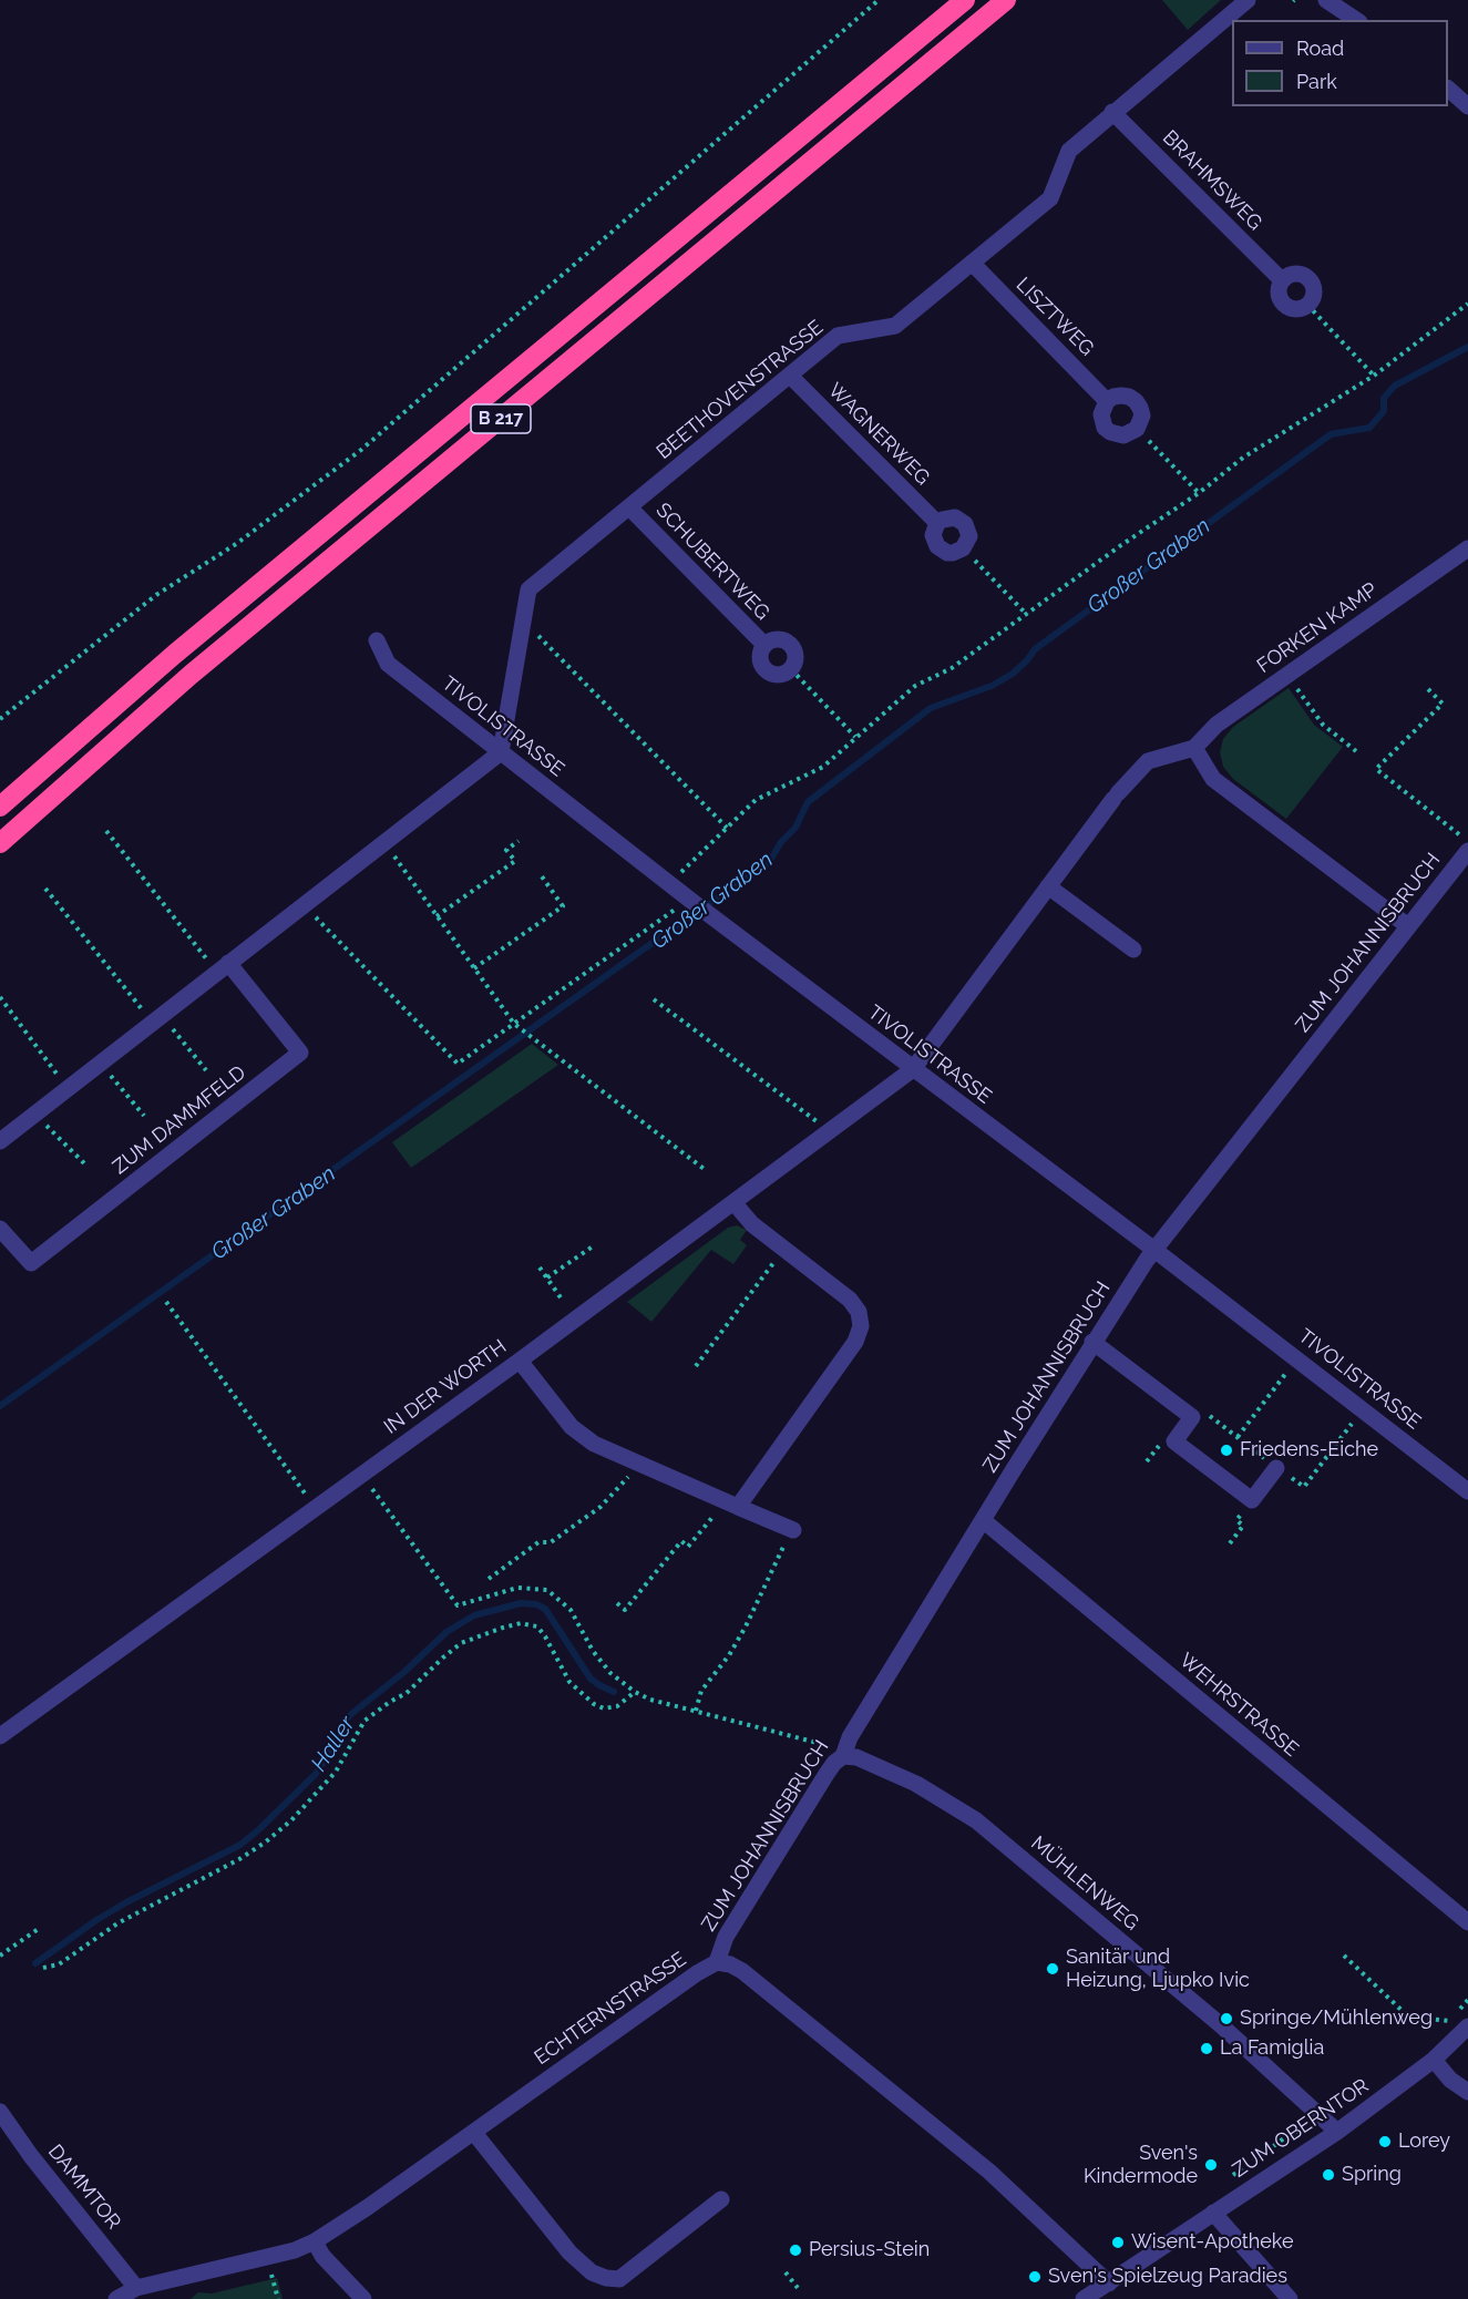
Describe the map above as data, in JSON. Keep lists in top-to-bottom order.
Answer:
{
  "streets": {
    "highway": ["B 217"],
    "street": [
      "BRAHMSWEG",
      "LISZTWEG",
      "BEETHOVENSTRASSE",
      "WAGNERWEG",
      "SCHUBERTWEG",
      "FORKEN KAMP",
      "TIVOLISTRASSE",
      "ZUM JOHANNISBRUCH",
      "ZUM DAMMFELD",
      "IN DER WORTH",
      "WEHRSTRASSE",
      "MÜHLENWEG",
      "ECHTERNSTRASSE",
      "ZUM OBERNTOR",
      "DAMMTOR"
    ]
  },
  "crossings": [
    ["BRAHMSWEG", "BEETHOVENSTRASSE"],
    ["LISZTWEG", "BEETHOVENSTRASSE"],
    ["BEETHOVENSTRASSE", "WAGNERWEG"],
    ["BEETHOVENSTRASSE", "SCHUBERTWEG"],
    ["BEETHOVENSTRASSE", "TIVOLISTRASSE"],
    ["FORKEN KAMP", "IN DER WORTH"],
    ["TIVOLISTRASSE", "ZUM JOHANNISBRUCH"],
    ["TIVOLISTRASSE", "IN DER WORTH"],
    ["ZUM JOHANNISBRUCH", "WEHRSTRASSE"],
    ["ZUM JOHANNISBRUCH", "MÜHLENWEG"],
    ["ZUM JOHANNISBRUCH", "ECHTERNSTRASSE"],
    ["MÜHLENWEG", "ZUM OBERNTOR"],
    ["ECHTERNSTRASSE", "ZUM OBERNTOR"],
    ["ECHTERNSTRASSE", "DAMMTOR"]
  ],
  "water": ["Großer Graben", "Haller"],
  "places": [
    "Friedens-Eiche",
    "Sanitär und Heizung, Ljupko Ivic",
    "Springe/Mühlenweg",
    "La Famiglia",
    "Lorey",
    "Sven's Kindermode",
    "Spring",
    "Wisent-Apotheke",
    "Persius-Stein",
    "Sven's Spielzeug Paradies"
  ],
  "legend": ["Road", "Park"]
}
